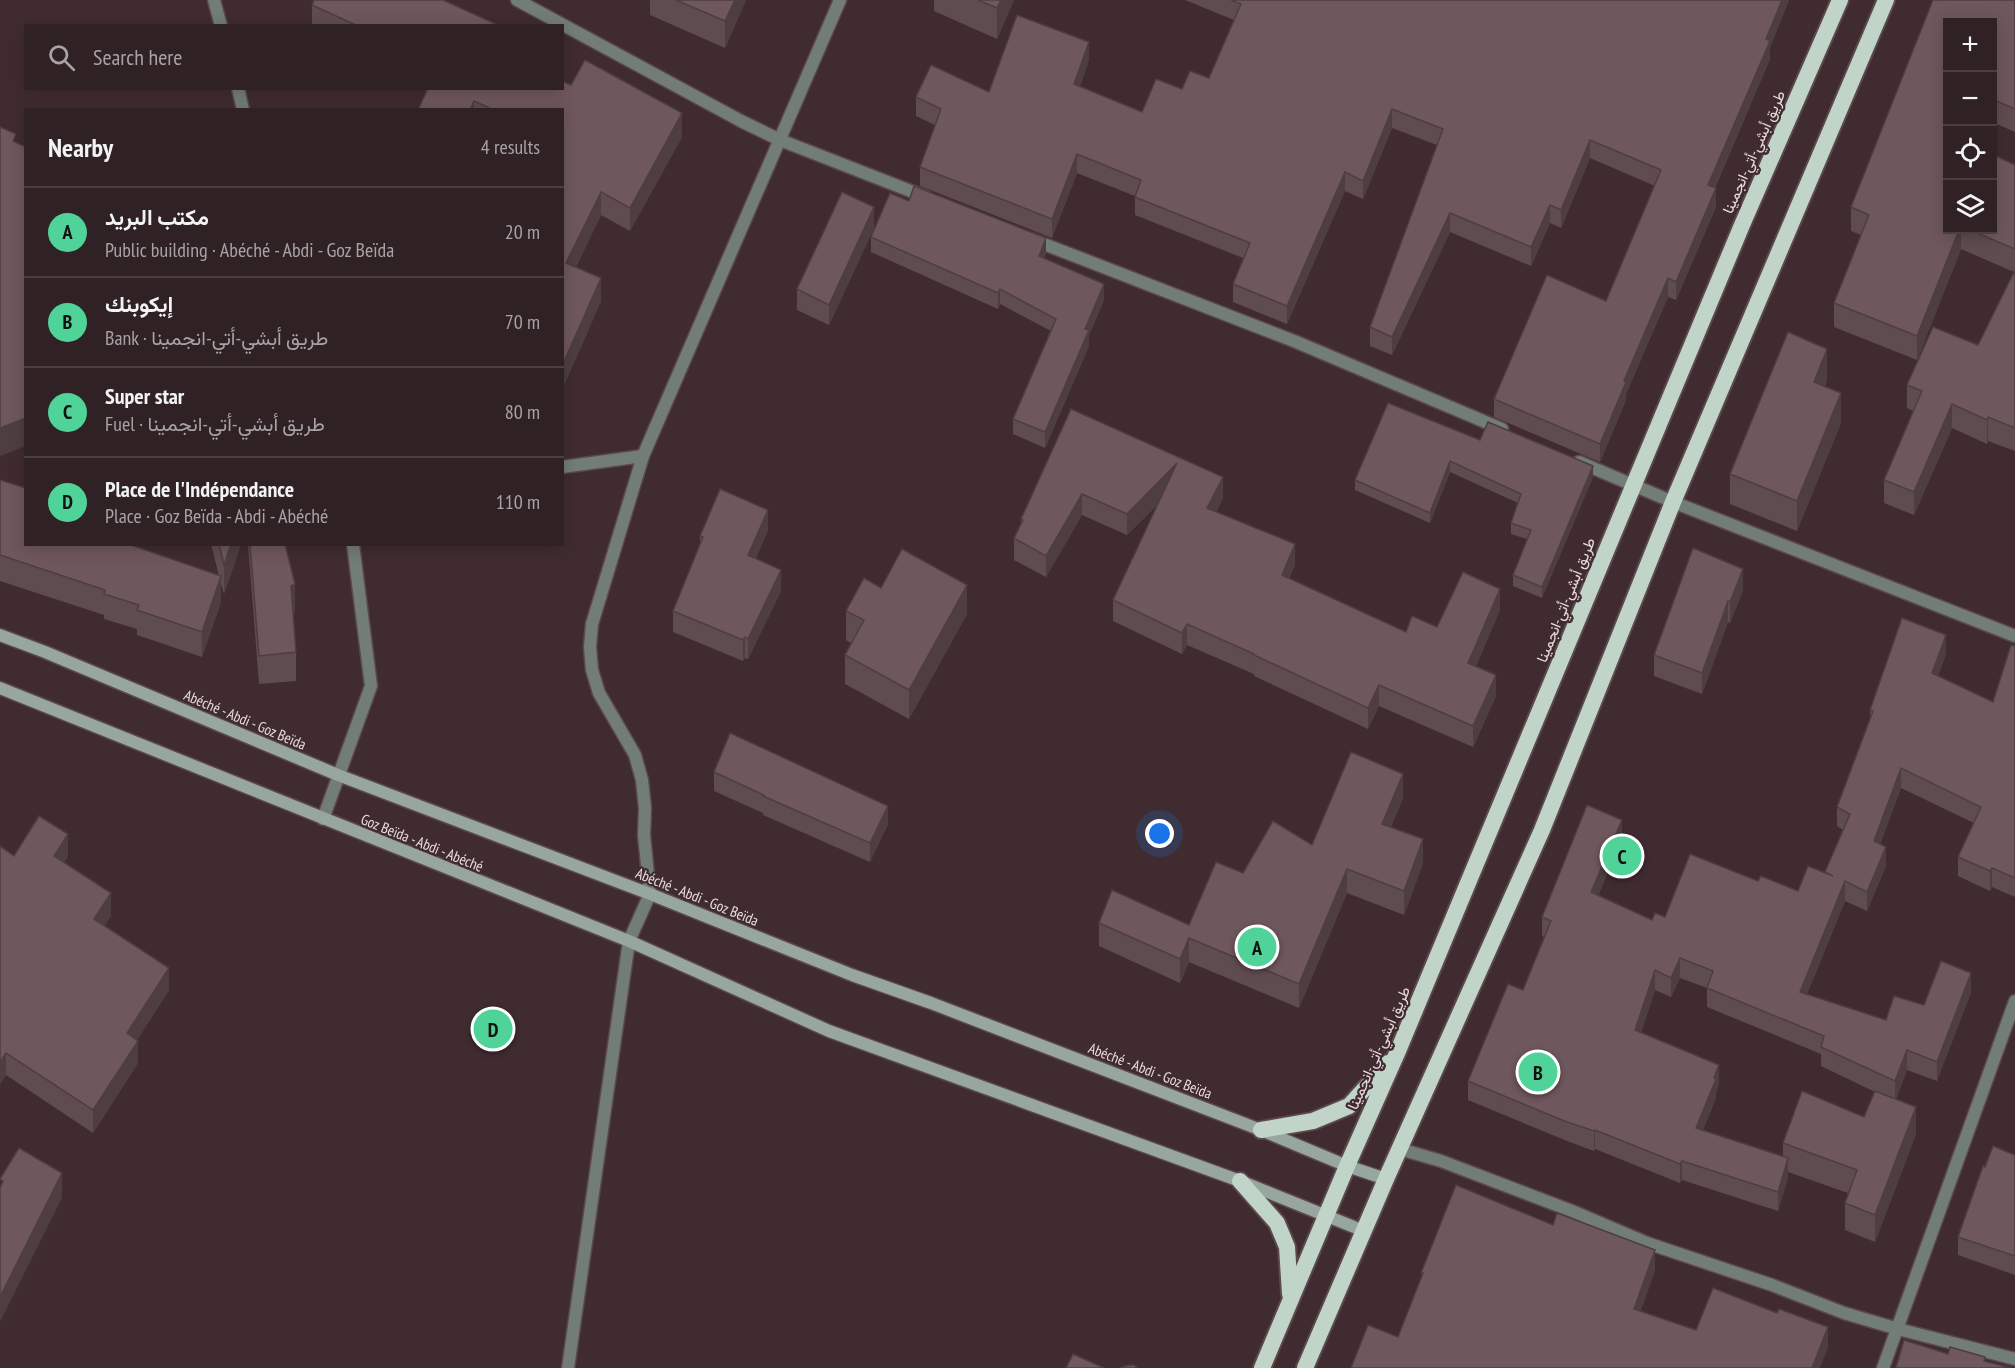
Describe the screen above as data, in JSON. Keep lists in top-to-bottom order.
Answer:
{
  "streets": {
    "highway": ["طريق أبشي-أتي-انجمينا"],
    "main road": ["Abéché - Abdi - Goz Beïda", "Goz Beïda - Abdi - Abéché"]
  },
  "crossings": [
    ["طريق أبشي-أتي-انجمينا", "Abéché - Abdi - Goz Beïda"],
    ["طريق أبشي-أتي-انجمينا", "Goz Beïda - Abdi - Abéché"]
  ],
  "page": {
    "map_buttons": ["+", "−"],
    "search": "Search here",
    "heading": ["Nearby", "4 results"],
    "list": [
      {
        "mark": "A",
        "name": "مكتب البريد",
        "note": "Public building · Abéché - Abdi - Goz Beïda",
        "value": "20 m"
      },
      {
        "mark": "B",
        "name": "إيكوبنك",
        "note": "Bank · طريق أبشي-أتي-انجمينا",
        "value": "70 m"
      },
      {
        "mark": "C",
        "name": "Super star",
        "note": "Fuel · طريق أبشي-أتي-انجمينا",
        "value": "80 m"
      },
      {
        "mark": "D",
        "name": "Place de l'Indépendance",
        "note": "Place · Goz Beïda - Abdi - Abéché",
        "value": "110 m"
      }
    ],
    "pins": [
      "C",
      "A",
      "D",
      "B"
    ]
  }
}
